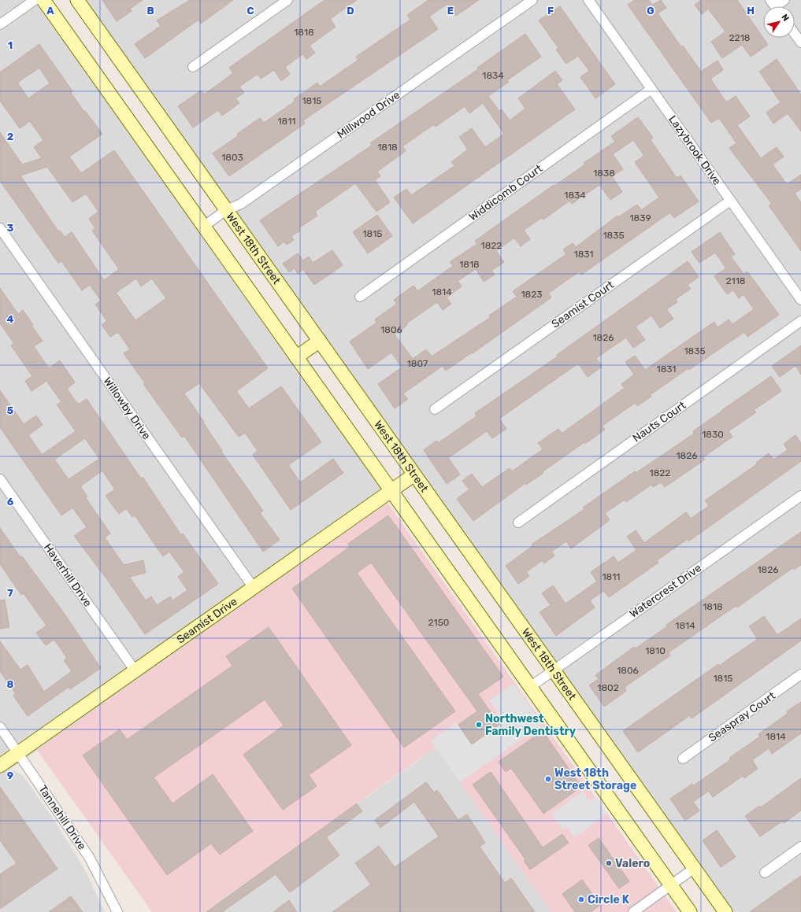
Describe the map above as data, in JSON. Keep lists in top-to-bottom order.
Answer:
{
  "streets": {
    "main road": ["West 18th Street", "Seamist Drive"],
    "street": [
      "Millwood Drive",
      "Lazybrook Drive",
      "Widdicomb Court",
      "Seamist Court",
      "Willowby Drive",
      "Nauts Court",
      "Haverhill Drive",
      "Watercrest Drive",
      "Seaspray Court",
      "Tannehill Drive"
    ]
  },
  "crossings": [
    ["Millwood Drive", "West 18th Street"],
    ["Lazybrook Drive", "Widdicomb Court"],
    ["Lazybrook Drive", "Seamist Court"],
    ["West 18th Street", "Watercrest Drive"],
    ["West 18th Street", "Seamist Drive"],
    ["Willowby Drive", "Seamist Drive"],
    ["Haverhill Drive", "Seamist Drive"],
    ["Seamist Drive", "Tannehill Drive"]
  ],
  "places": [
    "Northwest Family Dentistry",
    "West 18th Street Storage",
    "Valero",
    "Circle K"
  ],
  "house_numbers": [
    "1818",
    "2218",
    "1834",
    "1815",
    "1811",
    "1818",
    "1803",
    "1838",
    "1834",
    "1839",
    "1815",
    "1835",
    "1822",
    "1831",
    "1818",
    "2118",
    "1814",
    "1823",
    "1806",
    "1826",
    "1835",
    "1807",
    "1831",
    "1830",
    "1826",
    "1822",
    "1826",
    "1811",
    "1818",
    "2150",
    "1814",
    "1810",
    "1806",
    "1815",
    "1802",
    "1814"
  ],
  "north": "top right",
  "grid": {
    "columns": [
      "A",
      "B",
      "C",
      "D",
      "E",
      "F",
      "G",
      "H"
    ],
    "rows": [
      "1",
      "2",
      "3",
      "4",
      "5",
      "6",
      "7",
      "8",
      "9"
    ]
  }
}
